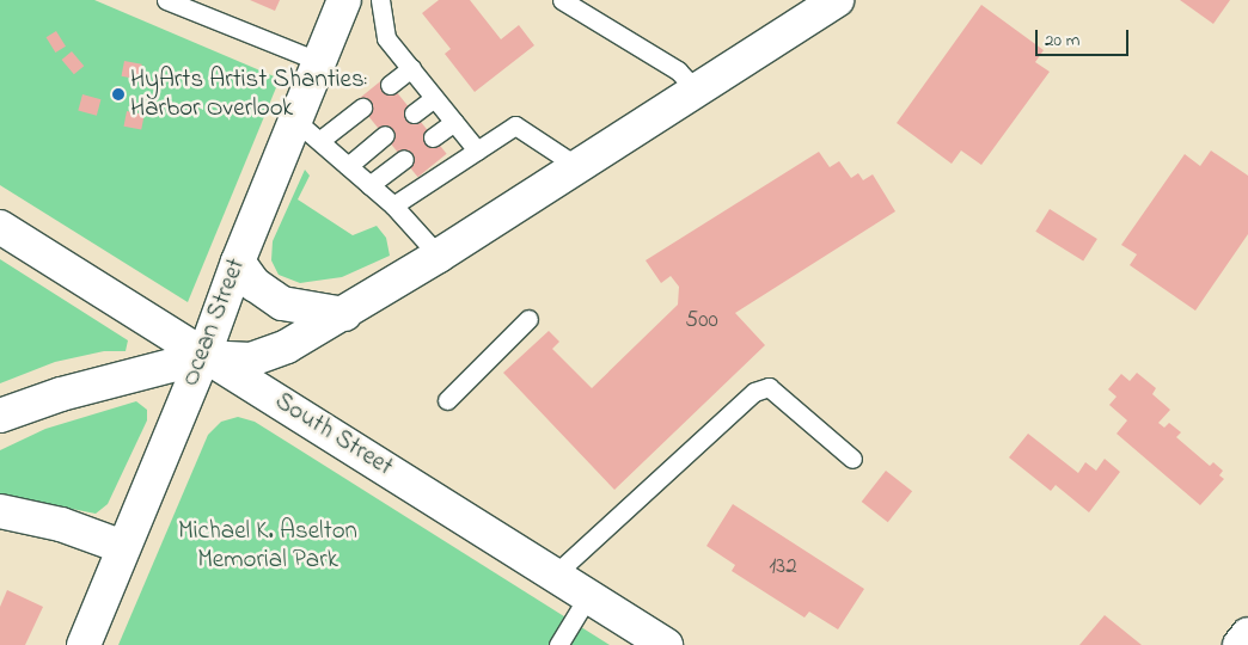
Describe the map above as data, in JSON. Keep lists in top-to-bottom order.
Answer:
{
  "streets": {
    "main road": ["Ocean Street", "South Street"]
  },
  "crossings": [
    ["Ocean Street", "South Street"]
  ],
  "parks": ["Michael K. Aselton Memorial Park"],
  "places": ["HyArts Artist Shanties: Harbor Overlook"],
  "house_numbers": ["500", "132"],
  "scale_bar": "20 m"
}
